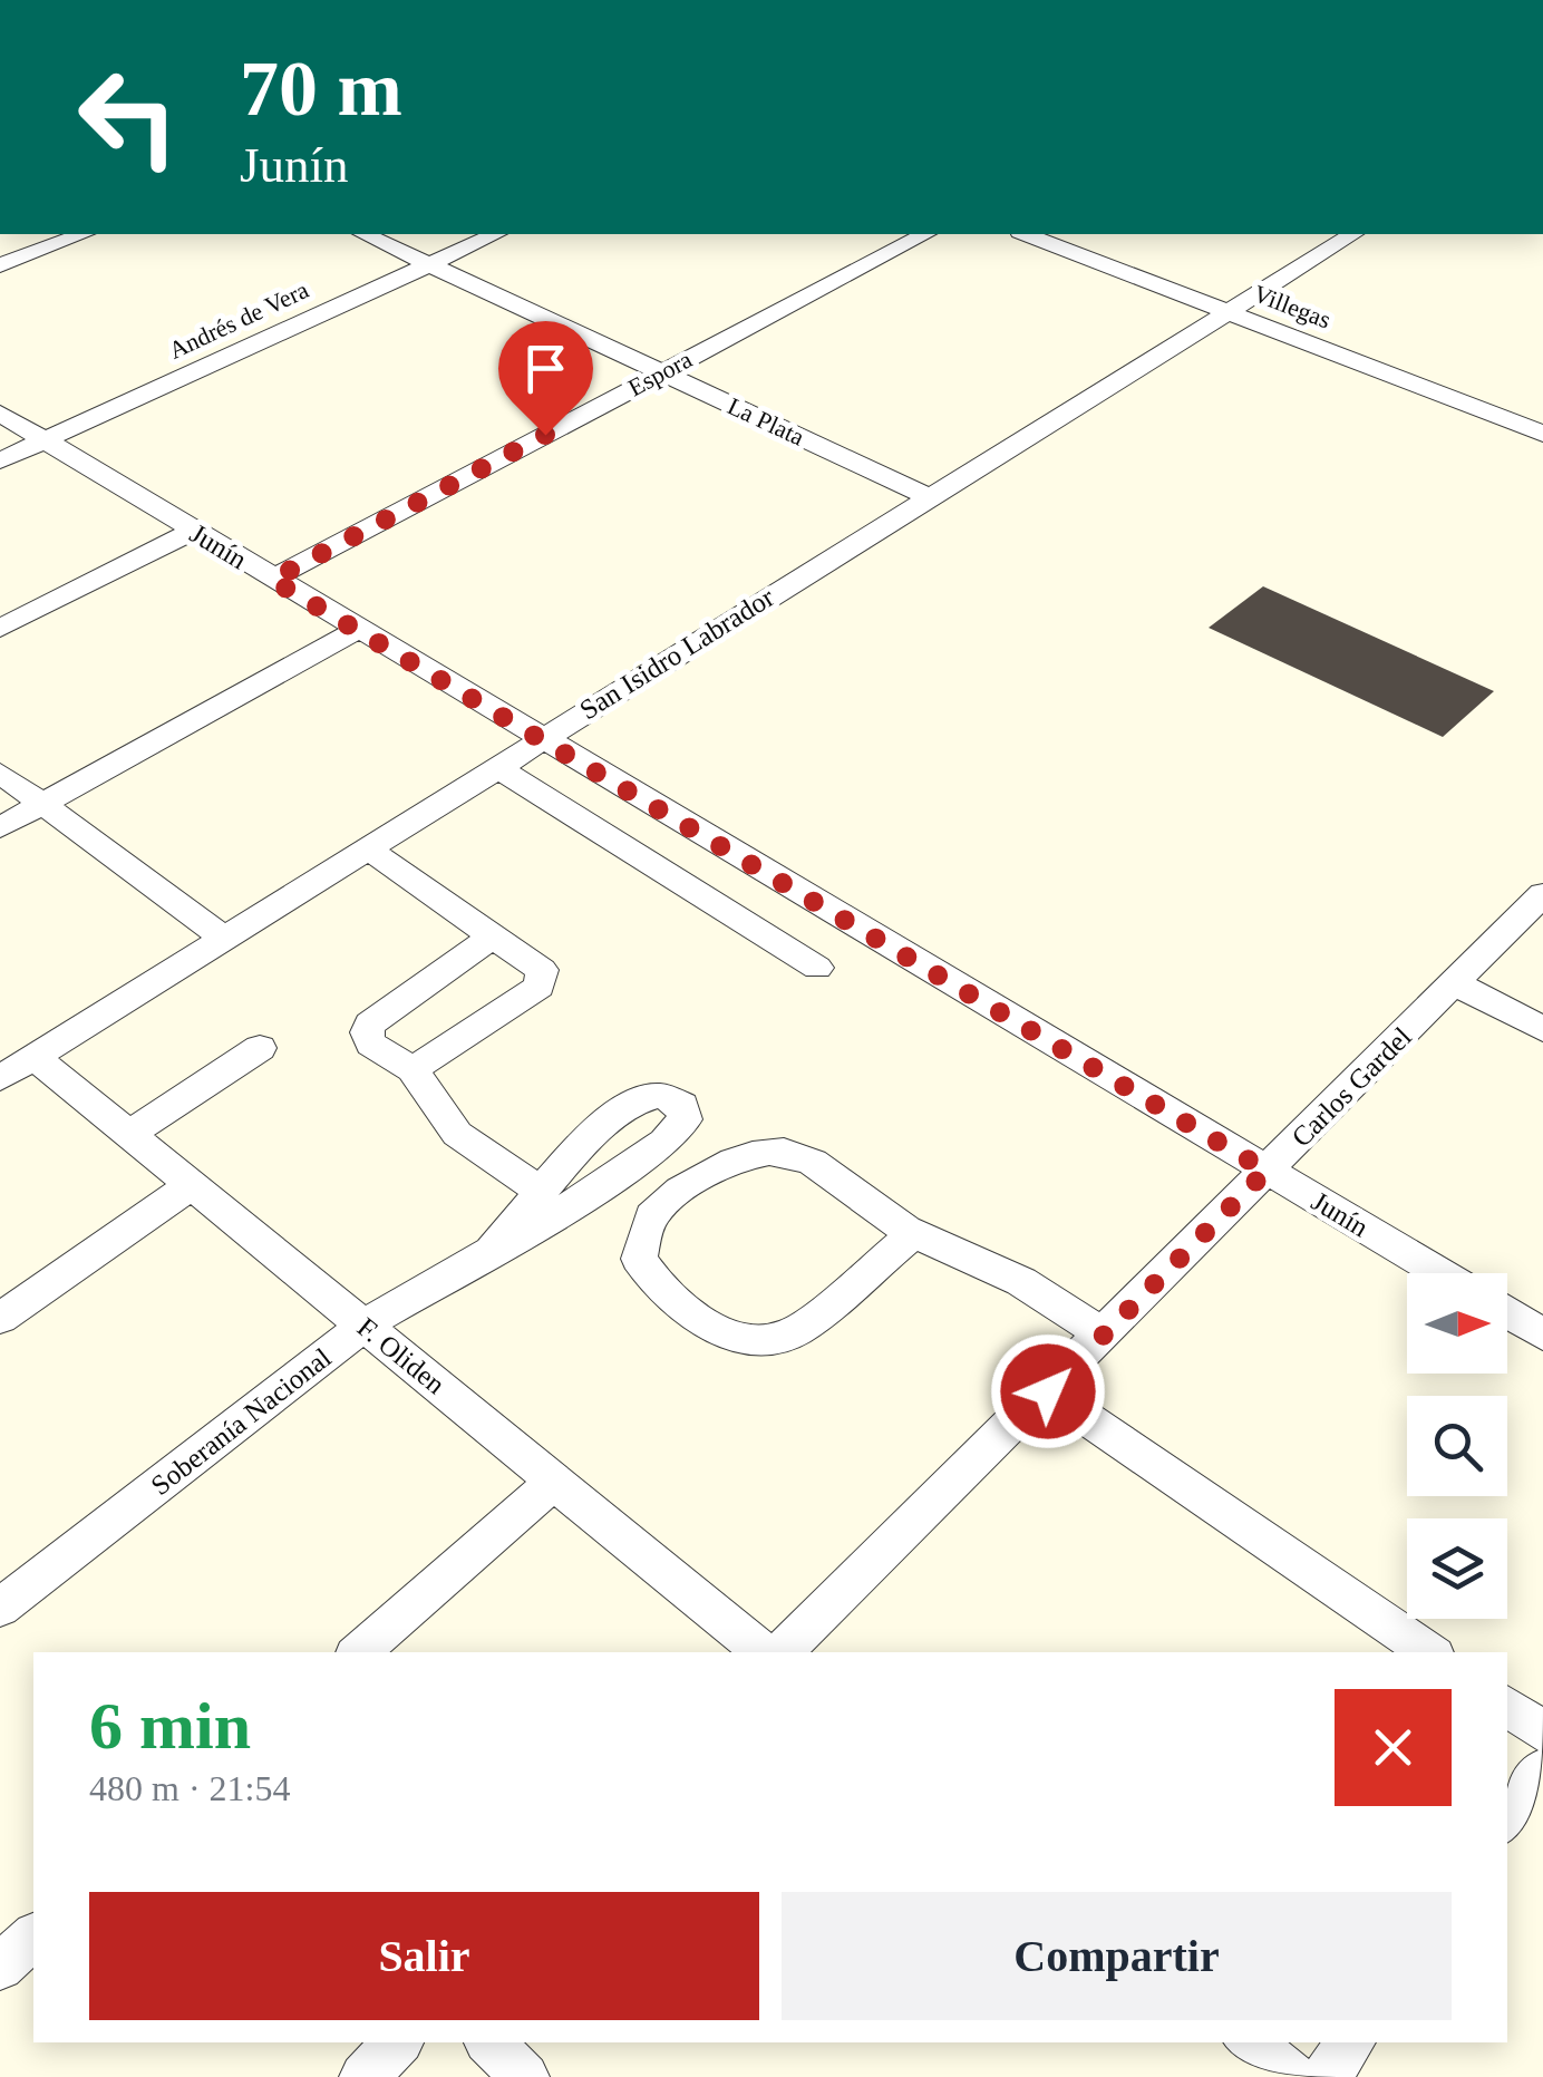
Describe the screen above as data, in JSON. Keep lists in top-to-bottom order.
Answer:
{
  "streets": {
    "street": [
      "Villegas",
      "Andrés de Vera",
      "Espora",
      "La Plata",
      "Junín",
      "San Isidro Labrador",
      "Carlos Gardel",
      "F. Oliden",
      "Soberanía Nacional"
    ]
  },
  "crossings": [
    ["Villegas", "San Isidro Labrador"],
    ["Andrés de Vera", "La Plata"],
    ["Andrés de Vera", "Junín"],
    ["Espora", "La Plata"],
    ["Espora", "Junín"],
    ["La Plata", "San Isidro Labrador"],
    ["Junín", "San Isidro Labrador"],
    ["Junín", "Carlos Gardel"],
    ["San Isidro Labrador", "F. Oliden"],
    ["F. Oliden", "Soberanía Nacional"]
  ],
  "north": "right",
  "page": {
    "turn": ["70 m", "Junín"],
    "heading": ["6 min", "480 m · 21:54"],
    "buttons": ["Salir", "Compartir"]
  }
}
